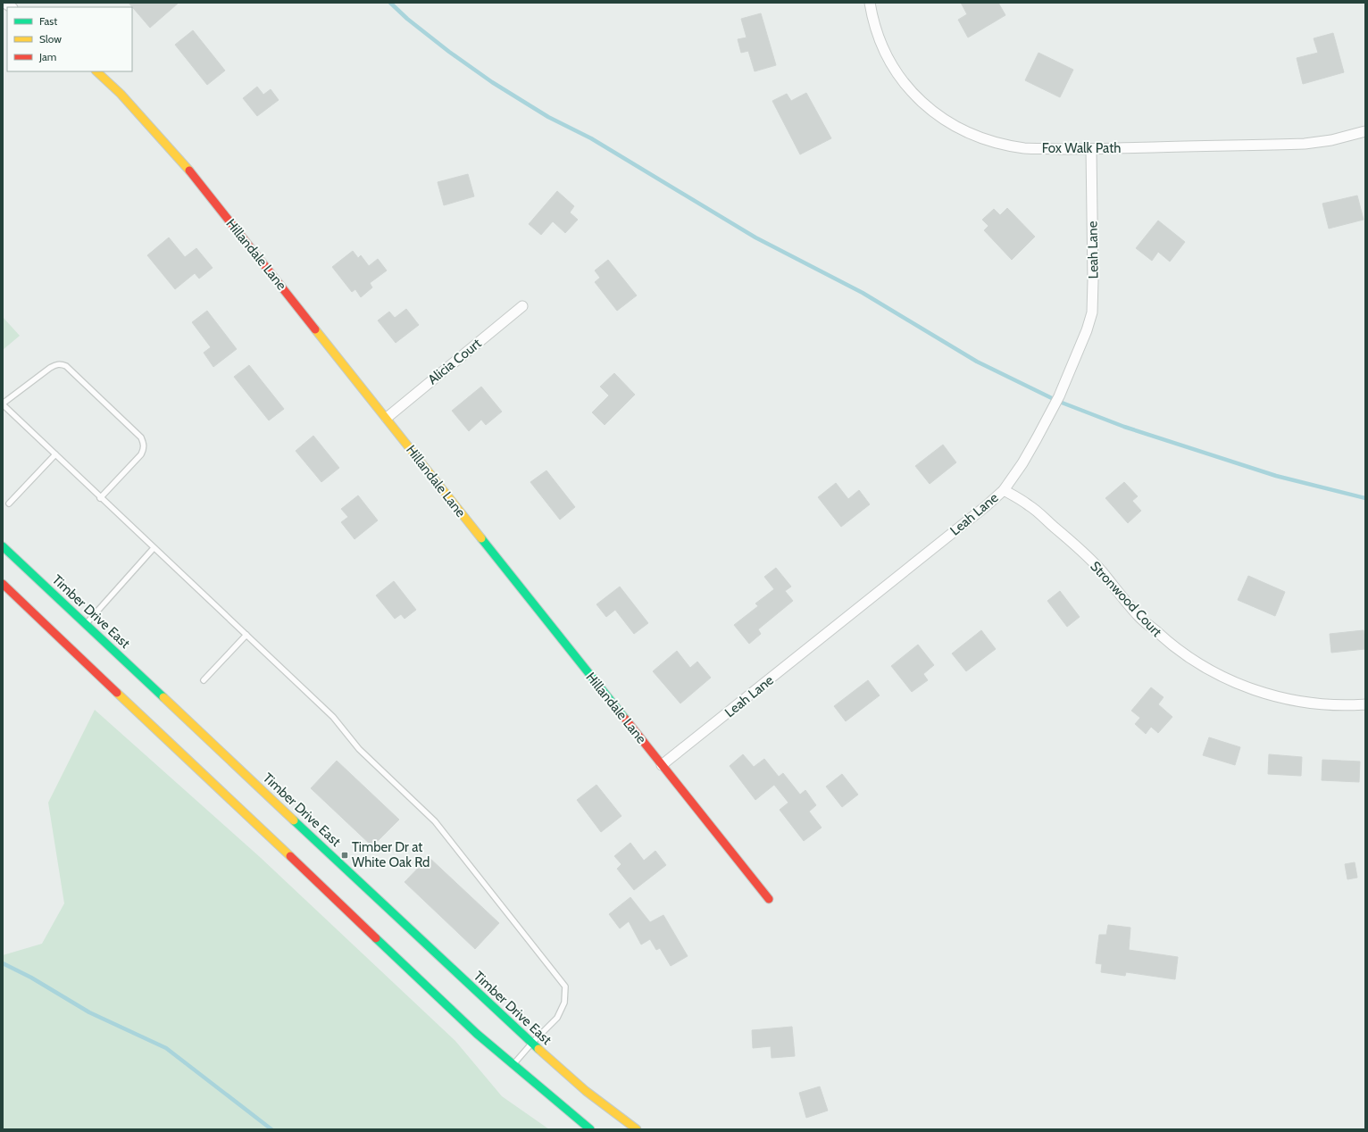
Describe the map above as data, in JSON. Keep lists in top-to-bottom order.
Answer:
{
  "streets": {
    "main road": ["Hillandale Lane", "Timber Drive East"],
    "street": [
      "Fox Walk Path",
      "Leah Lane",
      "Alicia Court",
      "Stronwood Court"
    ]
  },
  "crossings": [
    ["Fox Walk Path", "Leah Lane"],
    ["Leah Lane", "Hillandale Lane"],
    ["Leah Lane", "Stronwood Court"],
    ["Hillandale Lane", "Alicia Court"]
  ],
  "places": {
    "transit": ["Timber Dr at White Oak Rd"]
  },
  "legend": ["Fast", "Slow", "Jam"]
}
